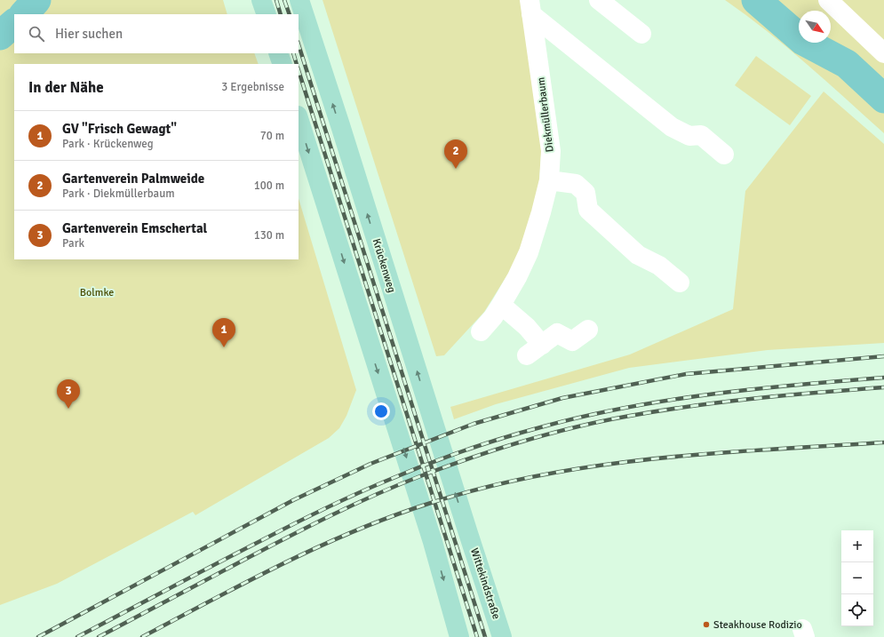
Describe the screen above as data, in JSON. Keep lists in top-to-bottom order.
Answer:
{
  "streets": {
    "main road": ["Krückenweg", "Wittekindstraße"],
    "street": ["Diekmüllerbaum"]
  },
  "crossings": [
    ["Krückenweg", "Wittekindstraße"]
  ],
  "parks": ["Bolmke"],
  "places": ["Steakhouse Rodizio"],
  "north": "bottom right",
  "page": {
    "search": "Hier suchen",
    "heading": ["In der Nähe", "3 Ergebnisse"],
    "list": [
      {
        "mark": "1",
        "name": "GV \"Frisch Gewagt\"",
        "note": "Park · Krückenweg",
        "value": "70 m"
      },
      {
        "mark": "2",
        "name": "Gartenverein Palmweide",
        "note": "Park · Diekmüllerbaum",
        "value": "100 m"
      },
      {
        "mark": "3",
        "name": "Gartenverein Emschertal",
        "note": "Park",
        "value": "130 m"
      }
    ],
    "pins": ["2", "1", "3"],
    "map_buttons": ["+", "−"]
  }
}
